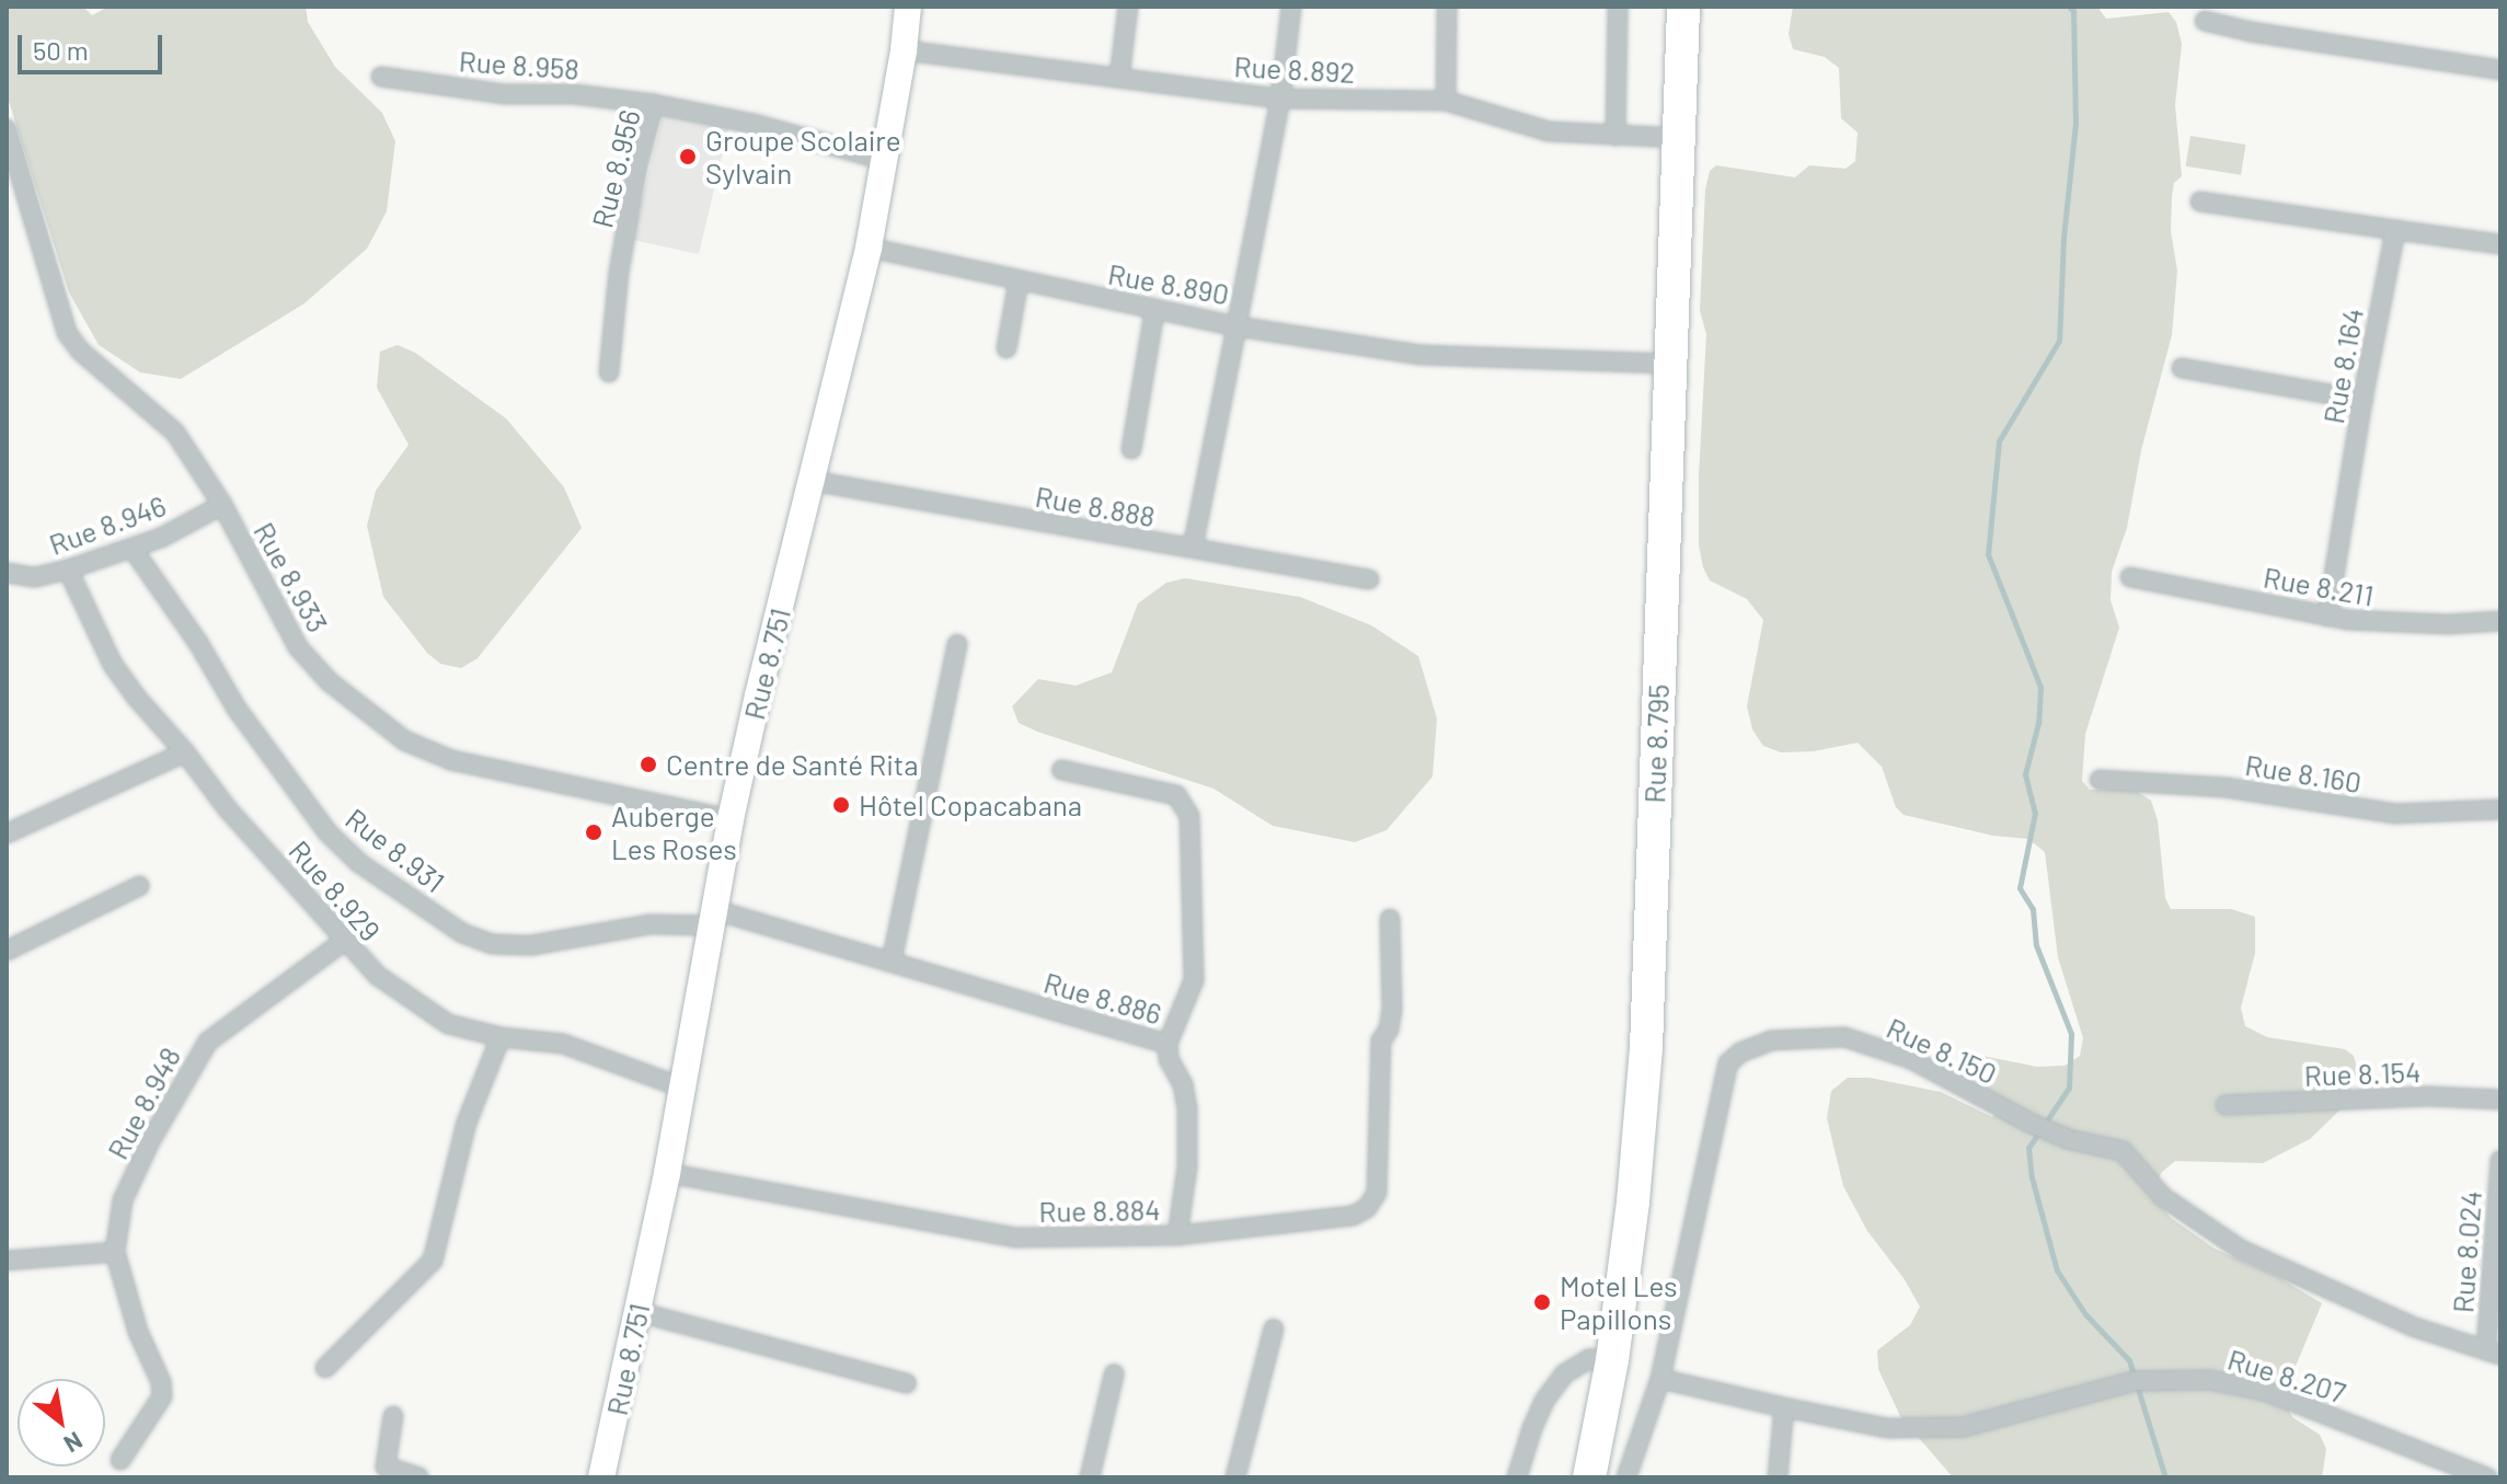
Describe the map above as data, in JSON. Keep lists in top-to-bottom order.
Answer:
{
  "streets": {
    "highway": ["Rue 8.795"],
    "main road": ["Rue 8.751"],
    "street": [
      "Rue 8.958",
      "Rue 8.892",
      "Rue 8.956",
      "Rue 8.890",
      "Rue 8.164",
      "Rue 8.888",
      "Rue 8.946",
      "Rue 8.933",
      "Rue 8.211",
      "Rue 8.160",
      "Rue 8.931",
      "Rue 8.929",
      "Rue 8.886",
      "Rue 8.150",
      "Rue 8.154",
      "Rue 8.948",
      "Rue 8.884",
      "Rue 8.024",
      "Rue 8.207"
    ]
  },
  "crossings": [
    ["Rue 8.958", "Rue 8.956"],
    ["Rue 8.892", "Rue 8.890"],
    ["Rue 8.892", "Rue 8.751"],
    ["Rue 8.892", "Rue 8.795"],
    ["Rue 8.956", "Rue 8.751"],
    ["Rue 8.890", "Rue 8.751"],
    ["Rue 8.164", "Rue 8.211"],
    ["Rue 8.888", "Rue 8.751"],
    ["Rue 8.946", "Rue 8.933"],
    ["Rue 8.946", "Rue 8.931"],
    ["Rue 8.946", "Rue 8.929"],
    ["Rue 8.933", "Rue 8.751"],
    ["Rue 8.751", "Rue 8.931"],
    ["Rue 8.751", "Rue 8.929"],
    ["Rue 8.751", "Rue 8.886"],
    ["Rue 8.751", "Rue 8.884"],
    ["Rue 8.931", "Rue 8.886"],
    ["Rue 8.929", "Rue 8.948"],
    ["Rue 8.150", "Rue 8.024"],
    ["Rue 8.150", "Rue 8.207"]
  ],
  "places": [
    "Groupe Scolaire Sylvain",
    "Centre de Santé Rita",
    "Hôtel Copacabana",
    "Auberge Les Roses",
    "Motel Les Papillons"
  ],
  "scale_bar": "50 m",
  "north": "bottom right"
}
